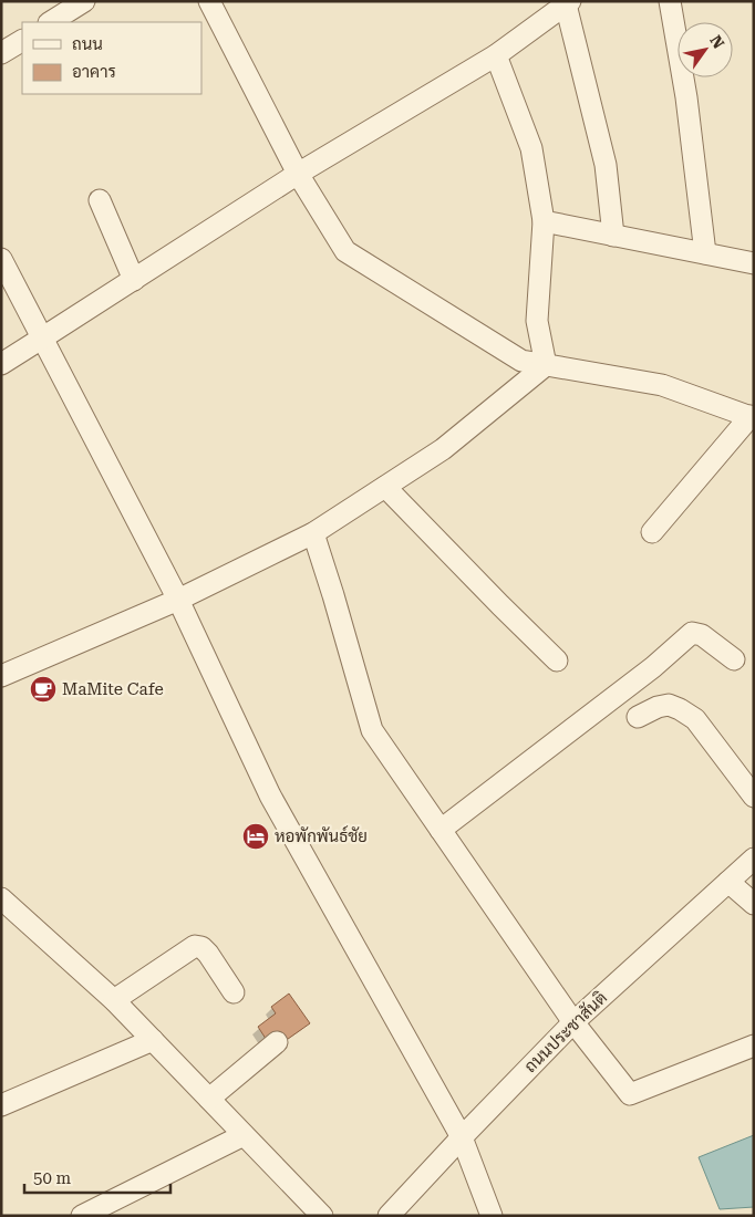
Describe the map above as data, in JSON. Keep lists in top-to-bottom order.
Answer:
{
  "streets": {
    "street": ["ถนนประชาสันติ"]
  },
  "places": {
    "cafe": ["MaMite Cafe"],
    "hotel": ["หอพักพันธ์ชัย"]
  },
  "legend": ["ถนน", "อาคาร"],
  "scale_bar": "50 m",
  "north": "top right"
}
